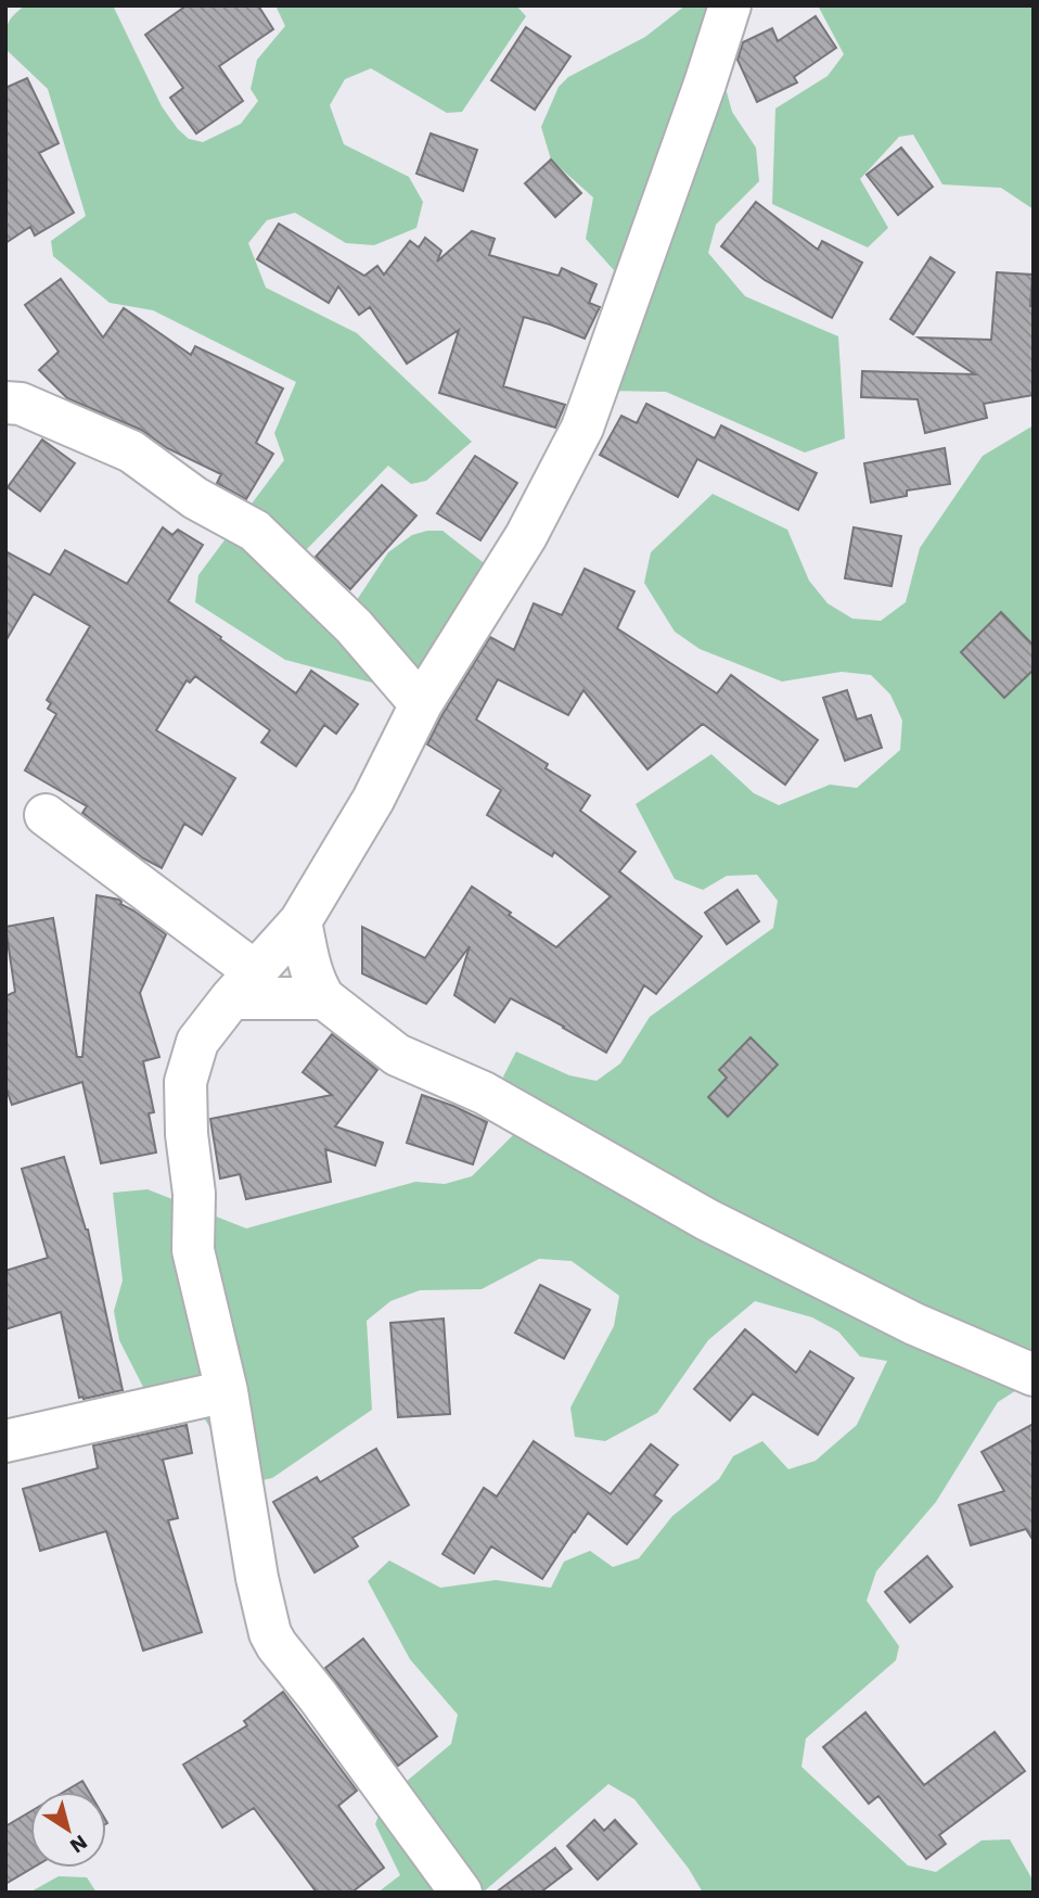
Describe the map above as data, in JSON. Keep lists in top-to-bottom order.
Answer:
{
  "north": "bottom right"
}
